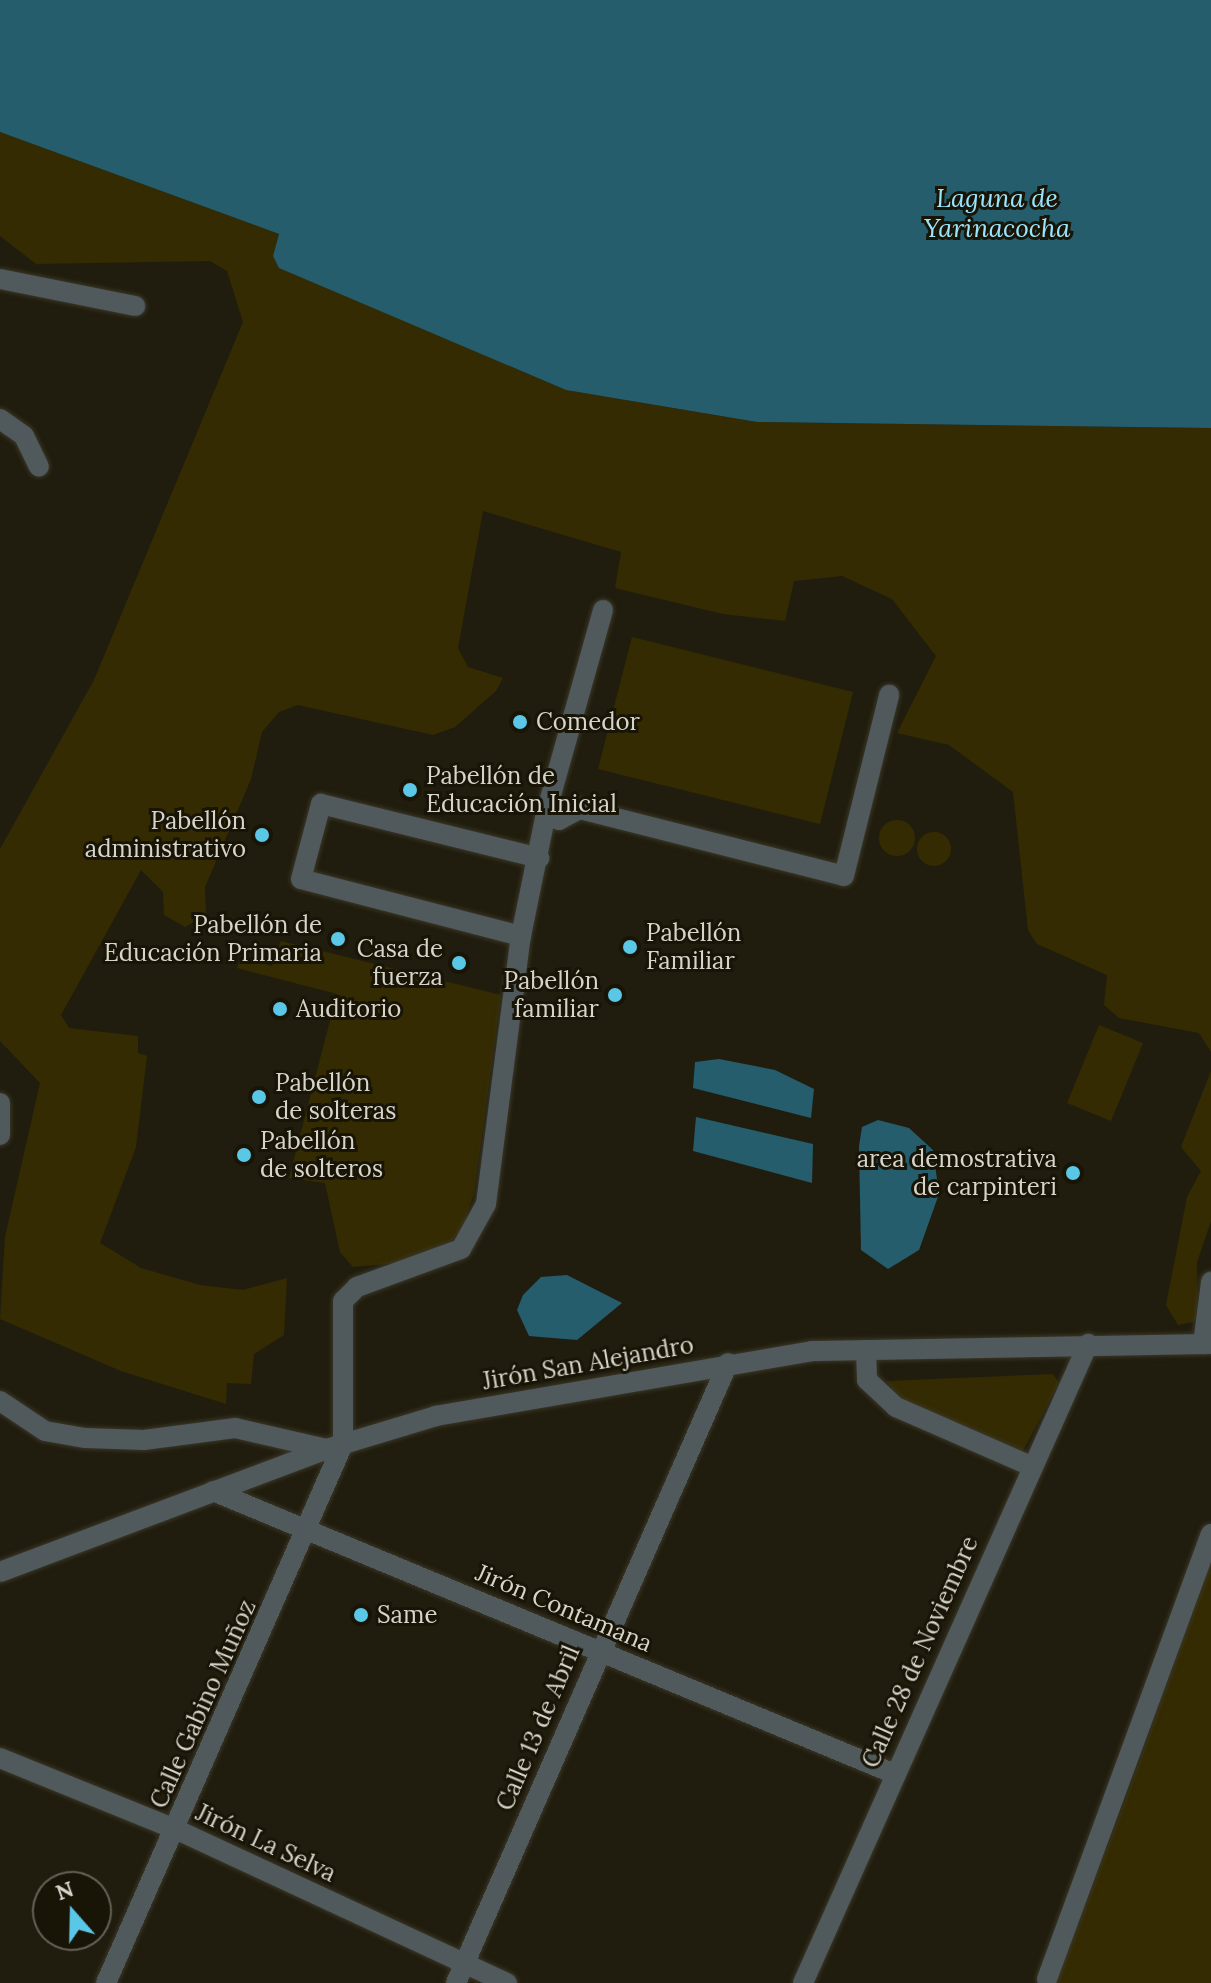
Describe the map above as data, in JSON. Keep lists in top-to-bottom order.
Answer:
{
  "streets": {
    "street": [
      "Jirón San Alejandro",
      "Jirón Contamana",
      "Calle 28 de Noviembre",
      "Calle Gabino Muñoz",
      "Calle 13 de Abril",
      "Jirón La Selva"
    ]
  },
  "crossings": [
    ["Jirón San Alejandro", "Jirón Contamana"],
    ["Jirón San Alejandro", "Calle 28 de Noviembre"],
    ["Jirón San Alejandro", "Calle Gabino Muñoz"],
    ["Jirón San Alejandro", "Calle 13 de Abril"],
    ["Jirón Contamana", "Calle 28 de Noviembre"],
    ["Jirón Contamana", "Calle Gabino Muñoz"],
    ["Jirón Contamana", "Calle 13 de Abril"],
    ["Calle Gabino Muñoz", "Jirón La Selva"],
    ["Calle 13 de Abril", "Jirón La Selva"]
  ],
  "water": ["Laguna de Yarinacocha"],
  "places": [
    "Comedor",
    "Pabellón de Educación Inicial",
    "Pabellón administrativo",
    "Pabellón de Educación Primaria",
    "Pabellón Familiar",
    "Casa de fuerza",
    "Pabellón familiar",
    "Auditorio",
    "Pabellón de solteras",
    "Pabellón de solteros",
    "area demostrativa de carpinteri",
    "Same"
  ],
  "north": "top"
}
